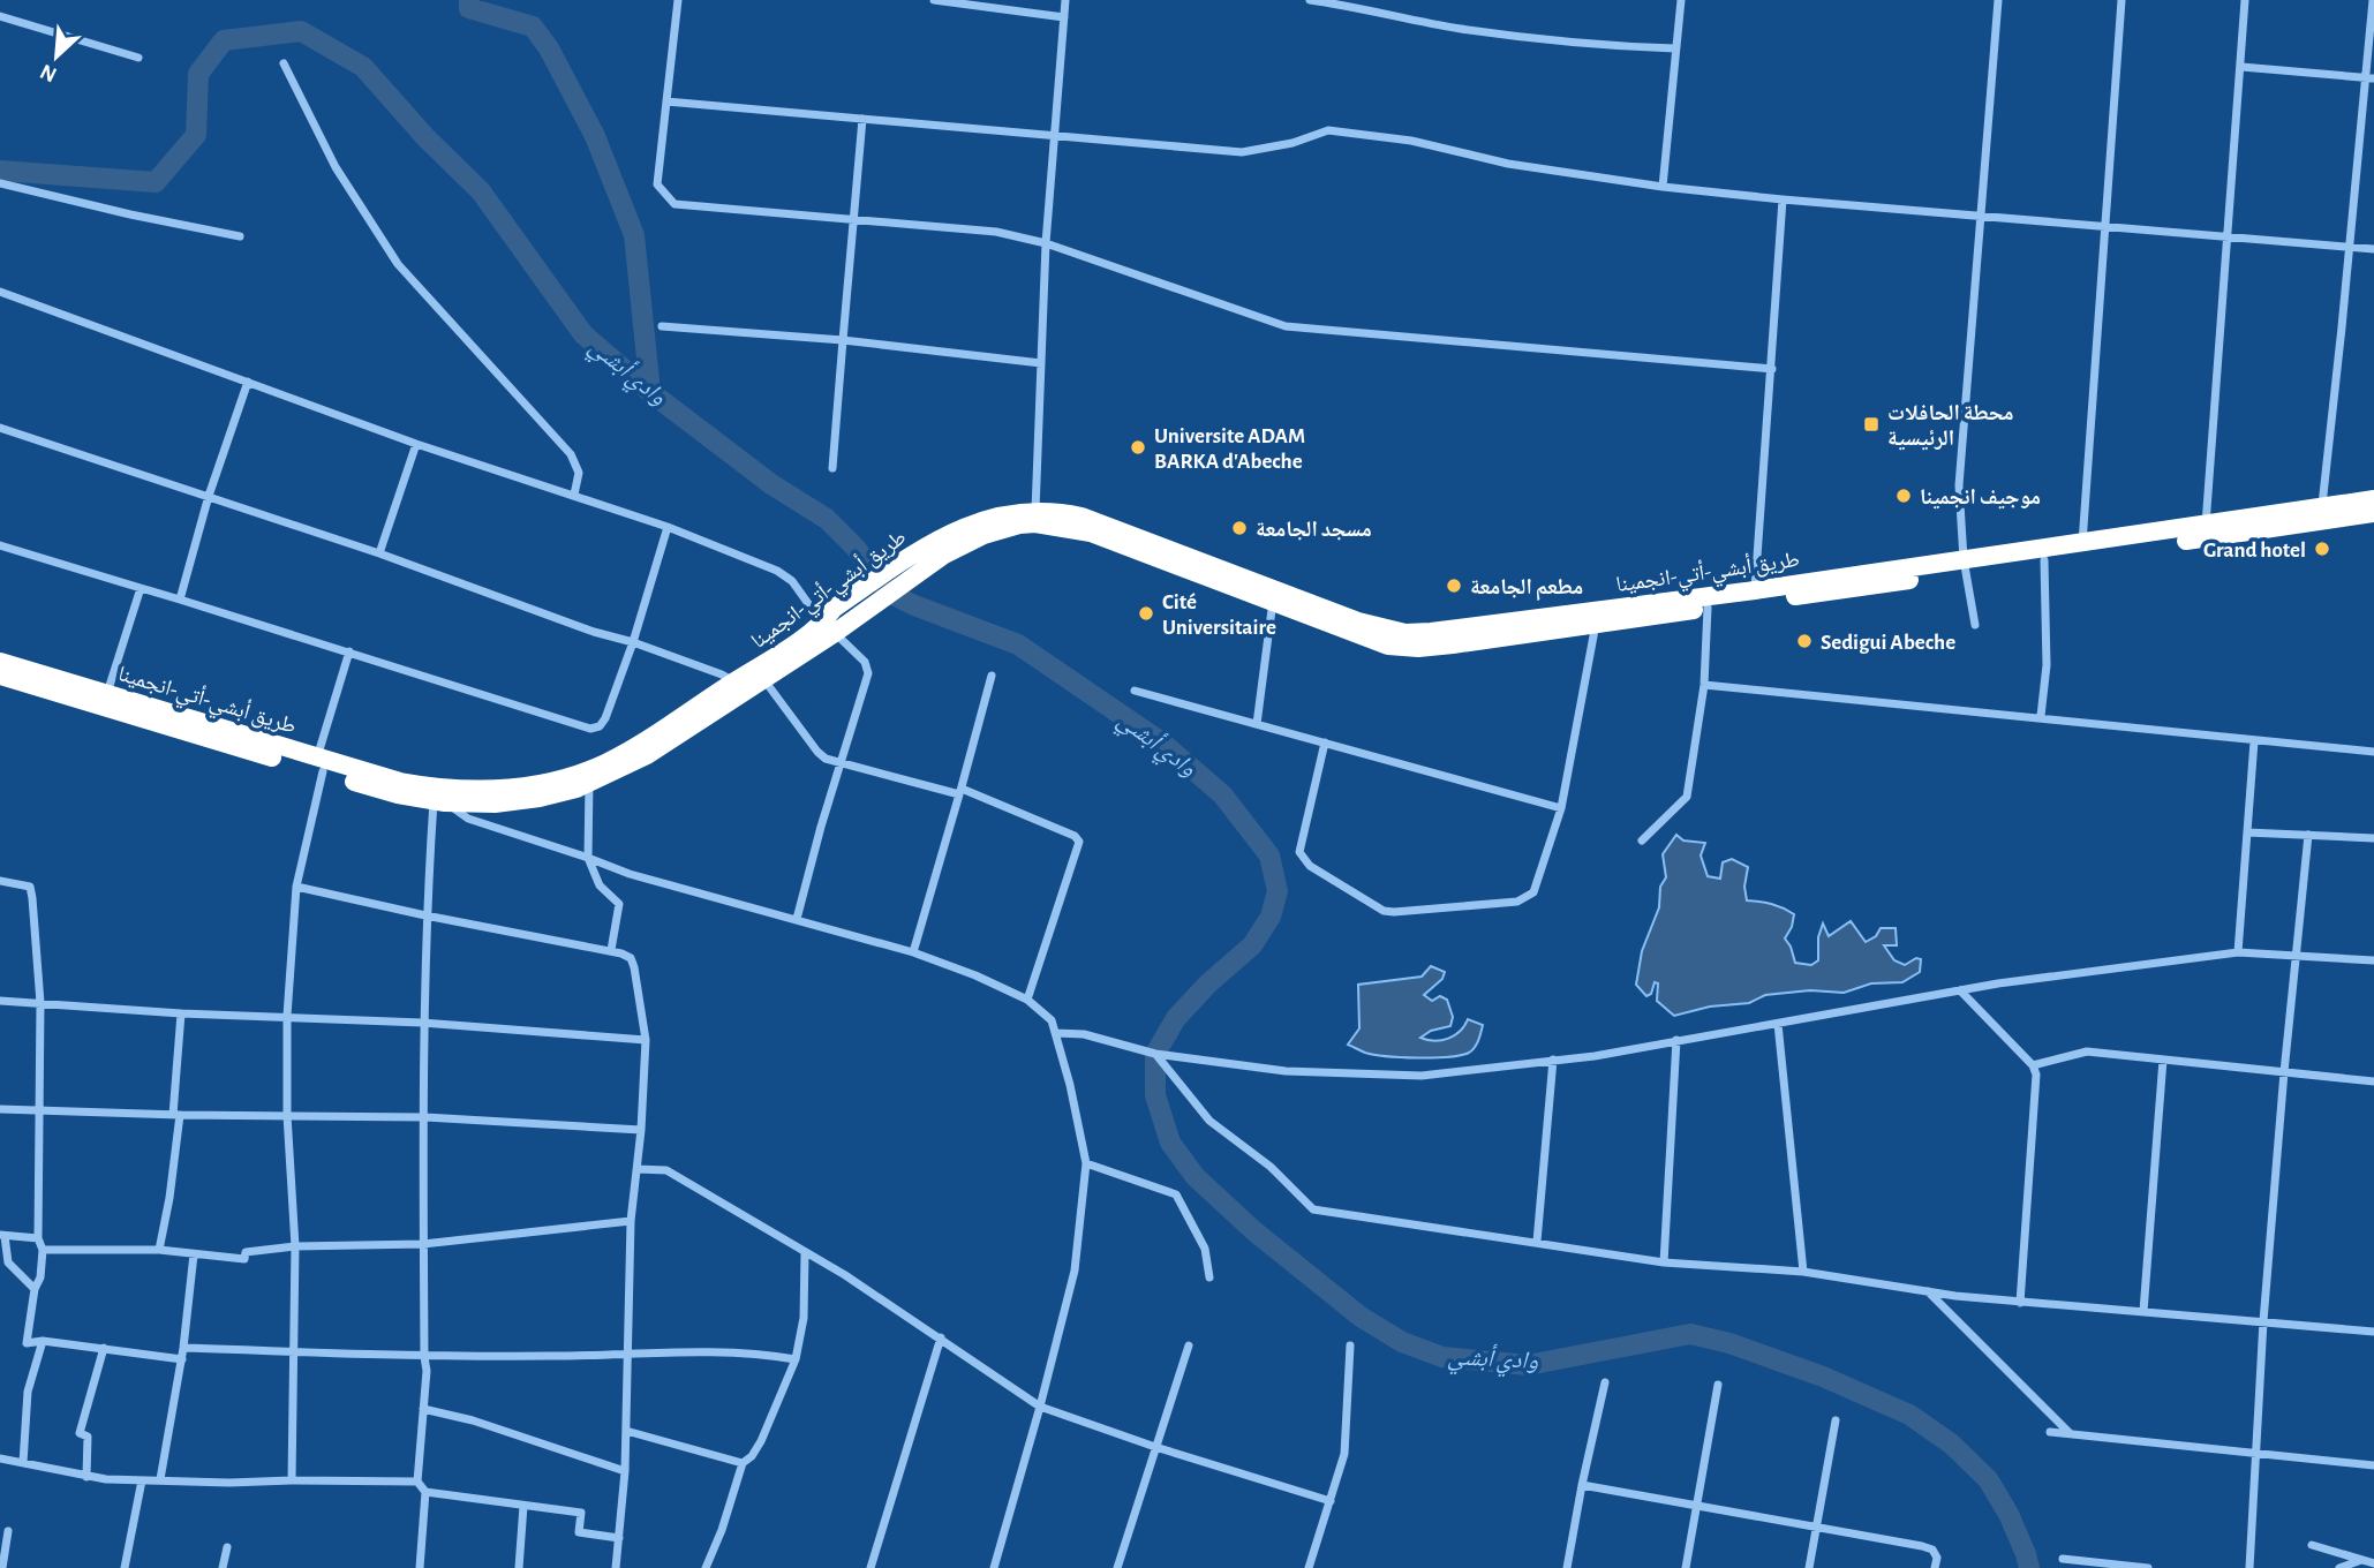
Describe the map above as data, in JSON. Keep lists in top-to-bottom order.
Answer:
{
  "streets": {
    "highway": ["طريق أبشي-أتي-انجمينا"]
  },
  "water": ["وادي أبشي"],
  "places": {
    "transit": ["محطة الحافلات الرئيسية"],
    "other": [
      "Universite ADAM BARKA d'Abeche",
      "موجيف انجمينا",
      "مسجد الجامعة",
      "Grand hotel",
      "مطعم الجامعة",
      "Cité Universitaire",
      "Sedigui Abeche"
    ]
  },
  "north": "bottom left"
}
